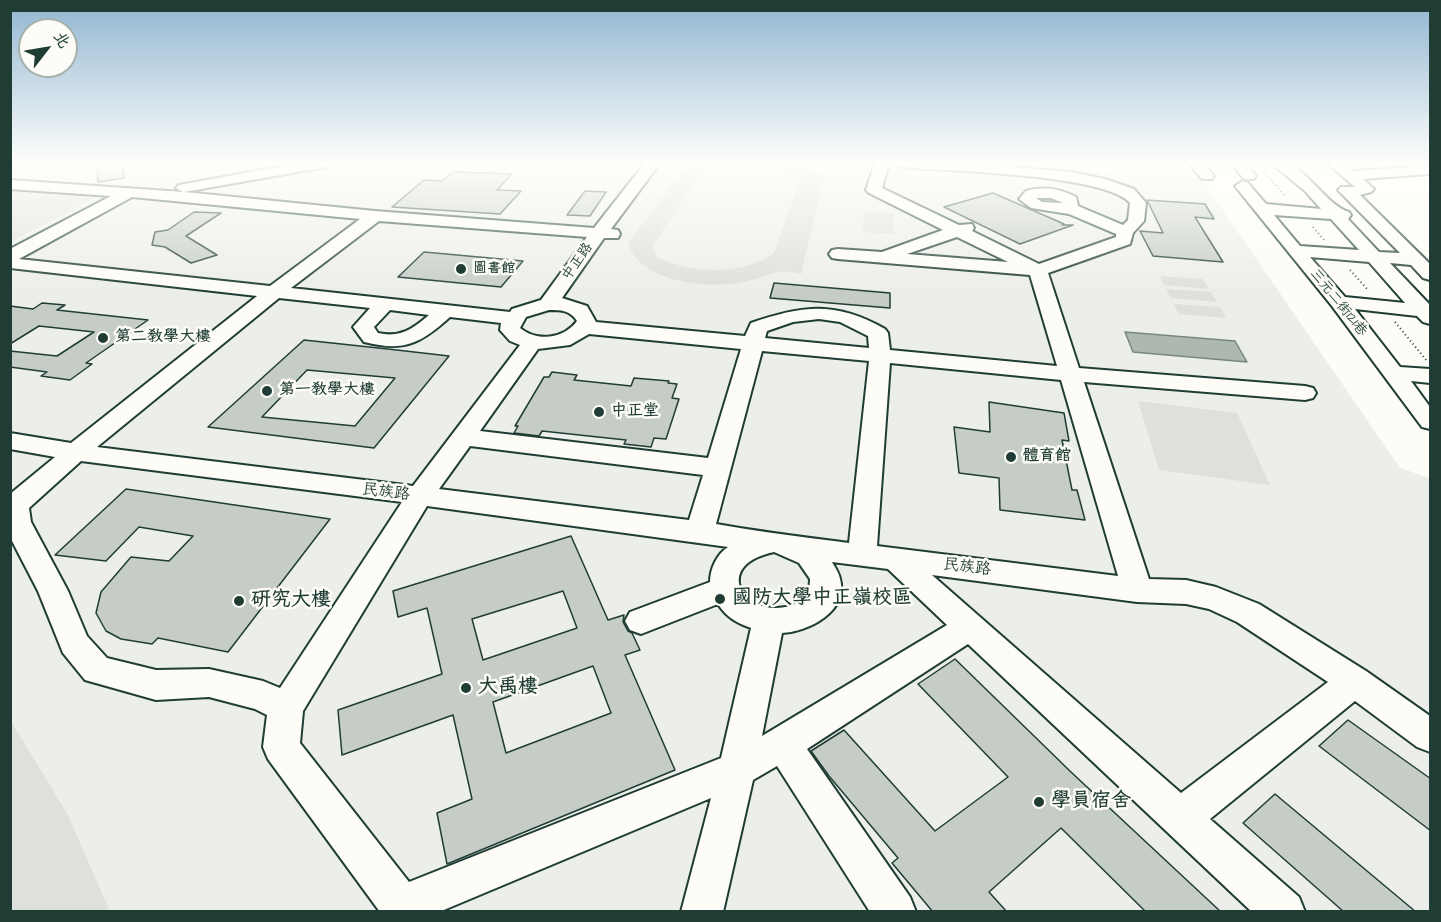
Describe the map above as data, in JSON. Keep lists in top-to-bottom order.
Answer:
{
  "streets": {
    "street": ["中正路", "三元二街121巷", "民族路"]
  },
  "places": [
    "圖書館",
    "第二教學大樓",
    "第一教學大樓",
    "中正堂",
    "體育館",
    "國防大學中正嶺校區",
    "研究大樓",
    "大禹樓",
    "學員宿舍"
  ],
  "north": "top right"
}
